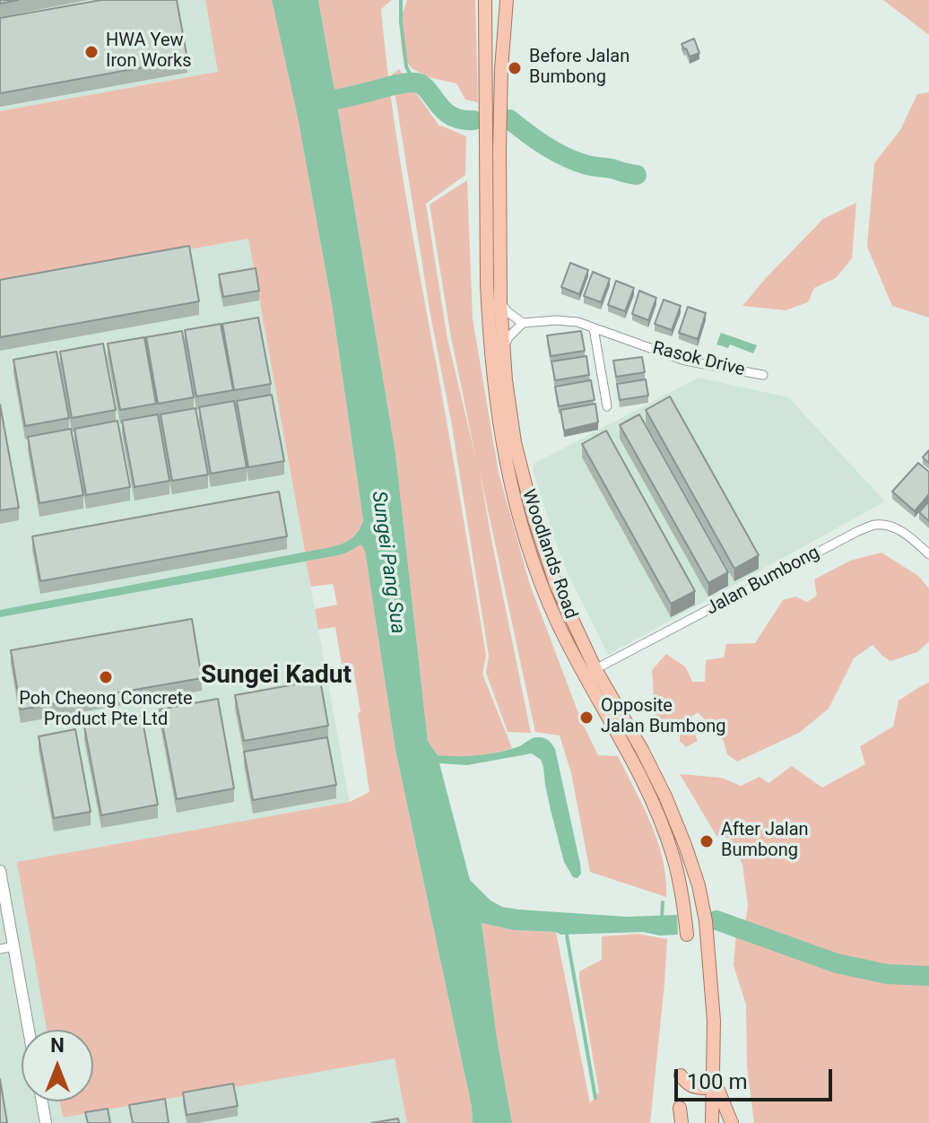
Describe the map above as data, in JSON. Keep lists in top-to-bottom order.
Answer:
{
  "streets": {
    "main road": ["Woodlands Road"],
    "street": ["Rasok Drive", "Jalan Bumbong"]
  },
  "crossings": [
    ["Woodlands Road", "Jalan Bumbong"]
  ],
  "districts": ["Sungei Kadut"],
  "water": ["Sungei Pang Sua"],
  "places": [
    "HWA Yew Iron Works",
    "Before Jalan Bumbong",
    "Poh Cheong Concrete Product Pte Ltd",
    "Opposite Jalan Bumbong",
    "After Jalan Bumbong"
  ],
  "scale_bar": "100 m",
  "north": "top"
}
